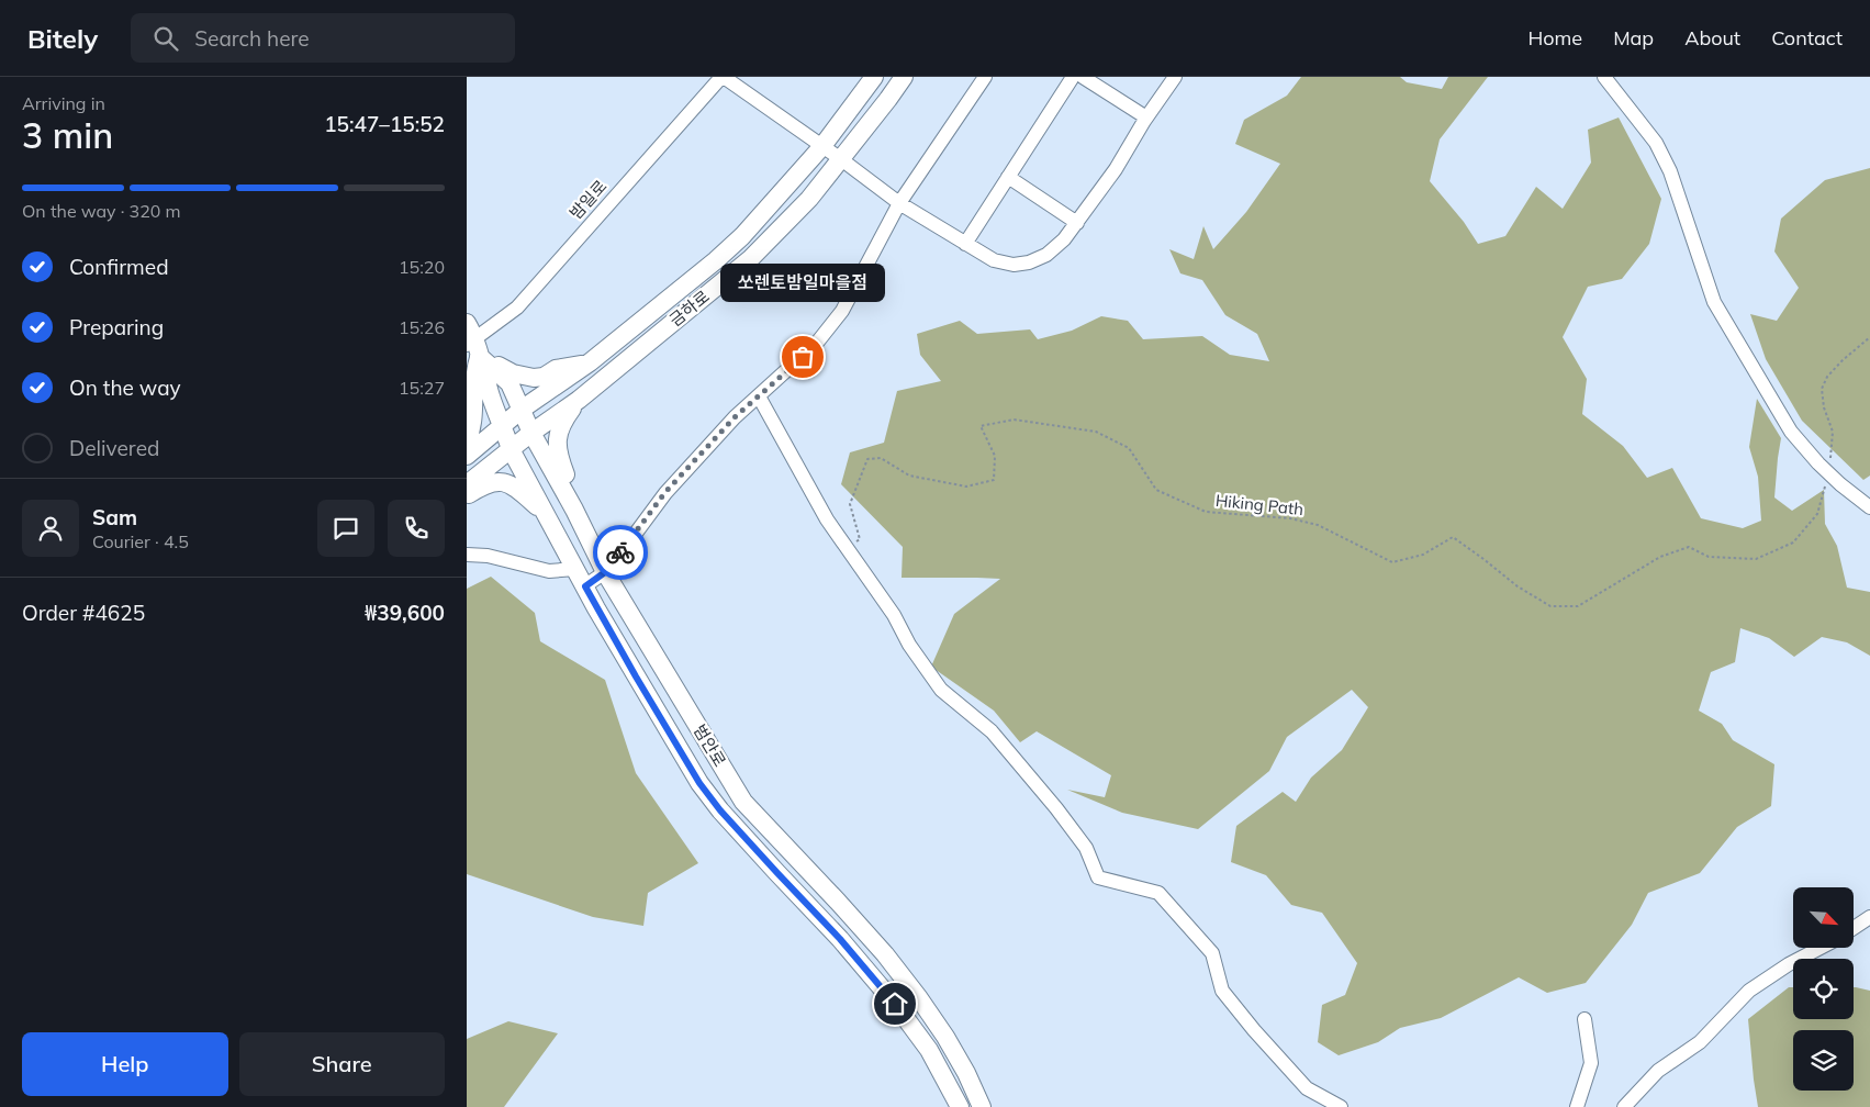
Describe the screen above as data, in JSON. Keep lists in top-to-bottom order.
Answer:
{
  "streets": {
    "main road": ["금하로", "범안로"],
    "street": ["밤일로"],
    "path": ["Hiking Path"]
  },
  "crossings": [
    ["밤일로", "범안로"],
    ["금하로", "범안로"]
  ],
  "places": ["쏘렌토밤일마을점"],
  "north": "bottom right",
  "page": {
    "header": "Bitely",
    "search": "Search here",
    "nav": [
      "Home",
      "Map",
      "About",
      "Contact"
    ],
    "heading": ["3 min", "Arriving in", "15:47–15:52"],
    "panel": [
      "Sam",
      "Courier · 4.5",
      "Order #4625",
      "₩39,600"
    ],
    "bar": "On the way · 320 m",
    "list": [
      ["Confirmed", "15:20"],
      ["Preparing", "15:26"],
      ["On the way", "15:27"],
      "Delivered"
    ],
    "bubble": "쏘렌토밤일마을점",
    "buttons": ["Help", "Share"]
  }
}
